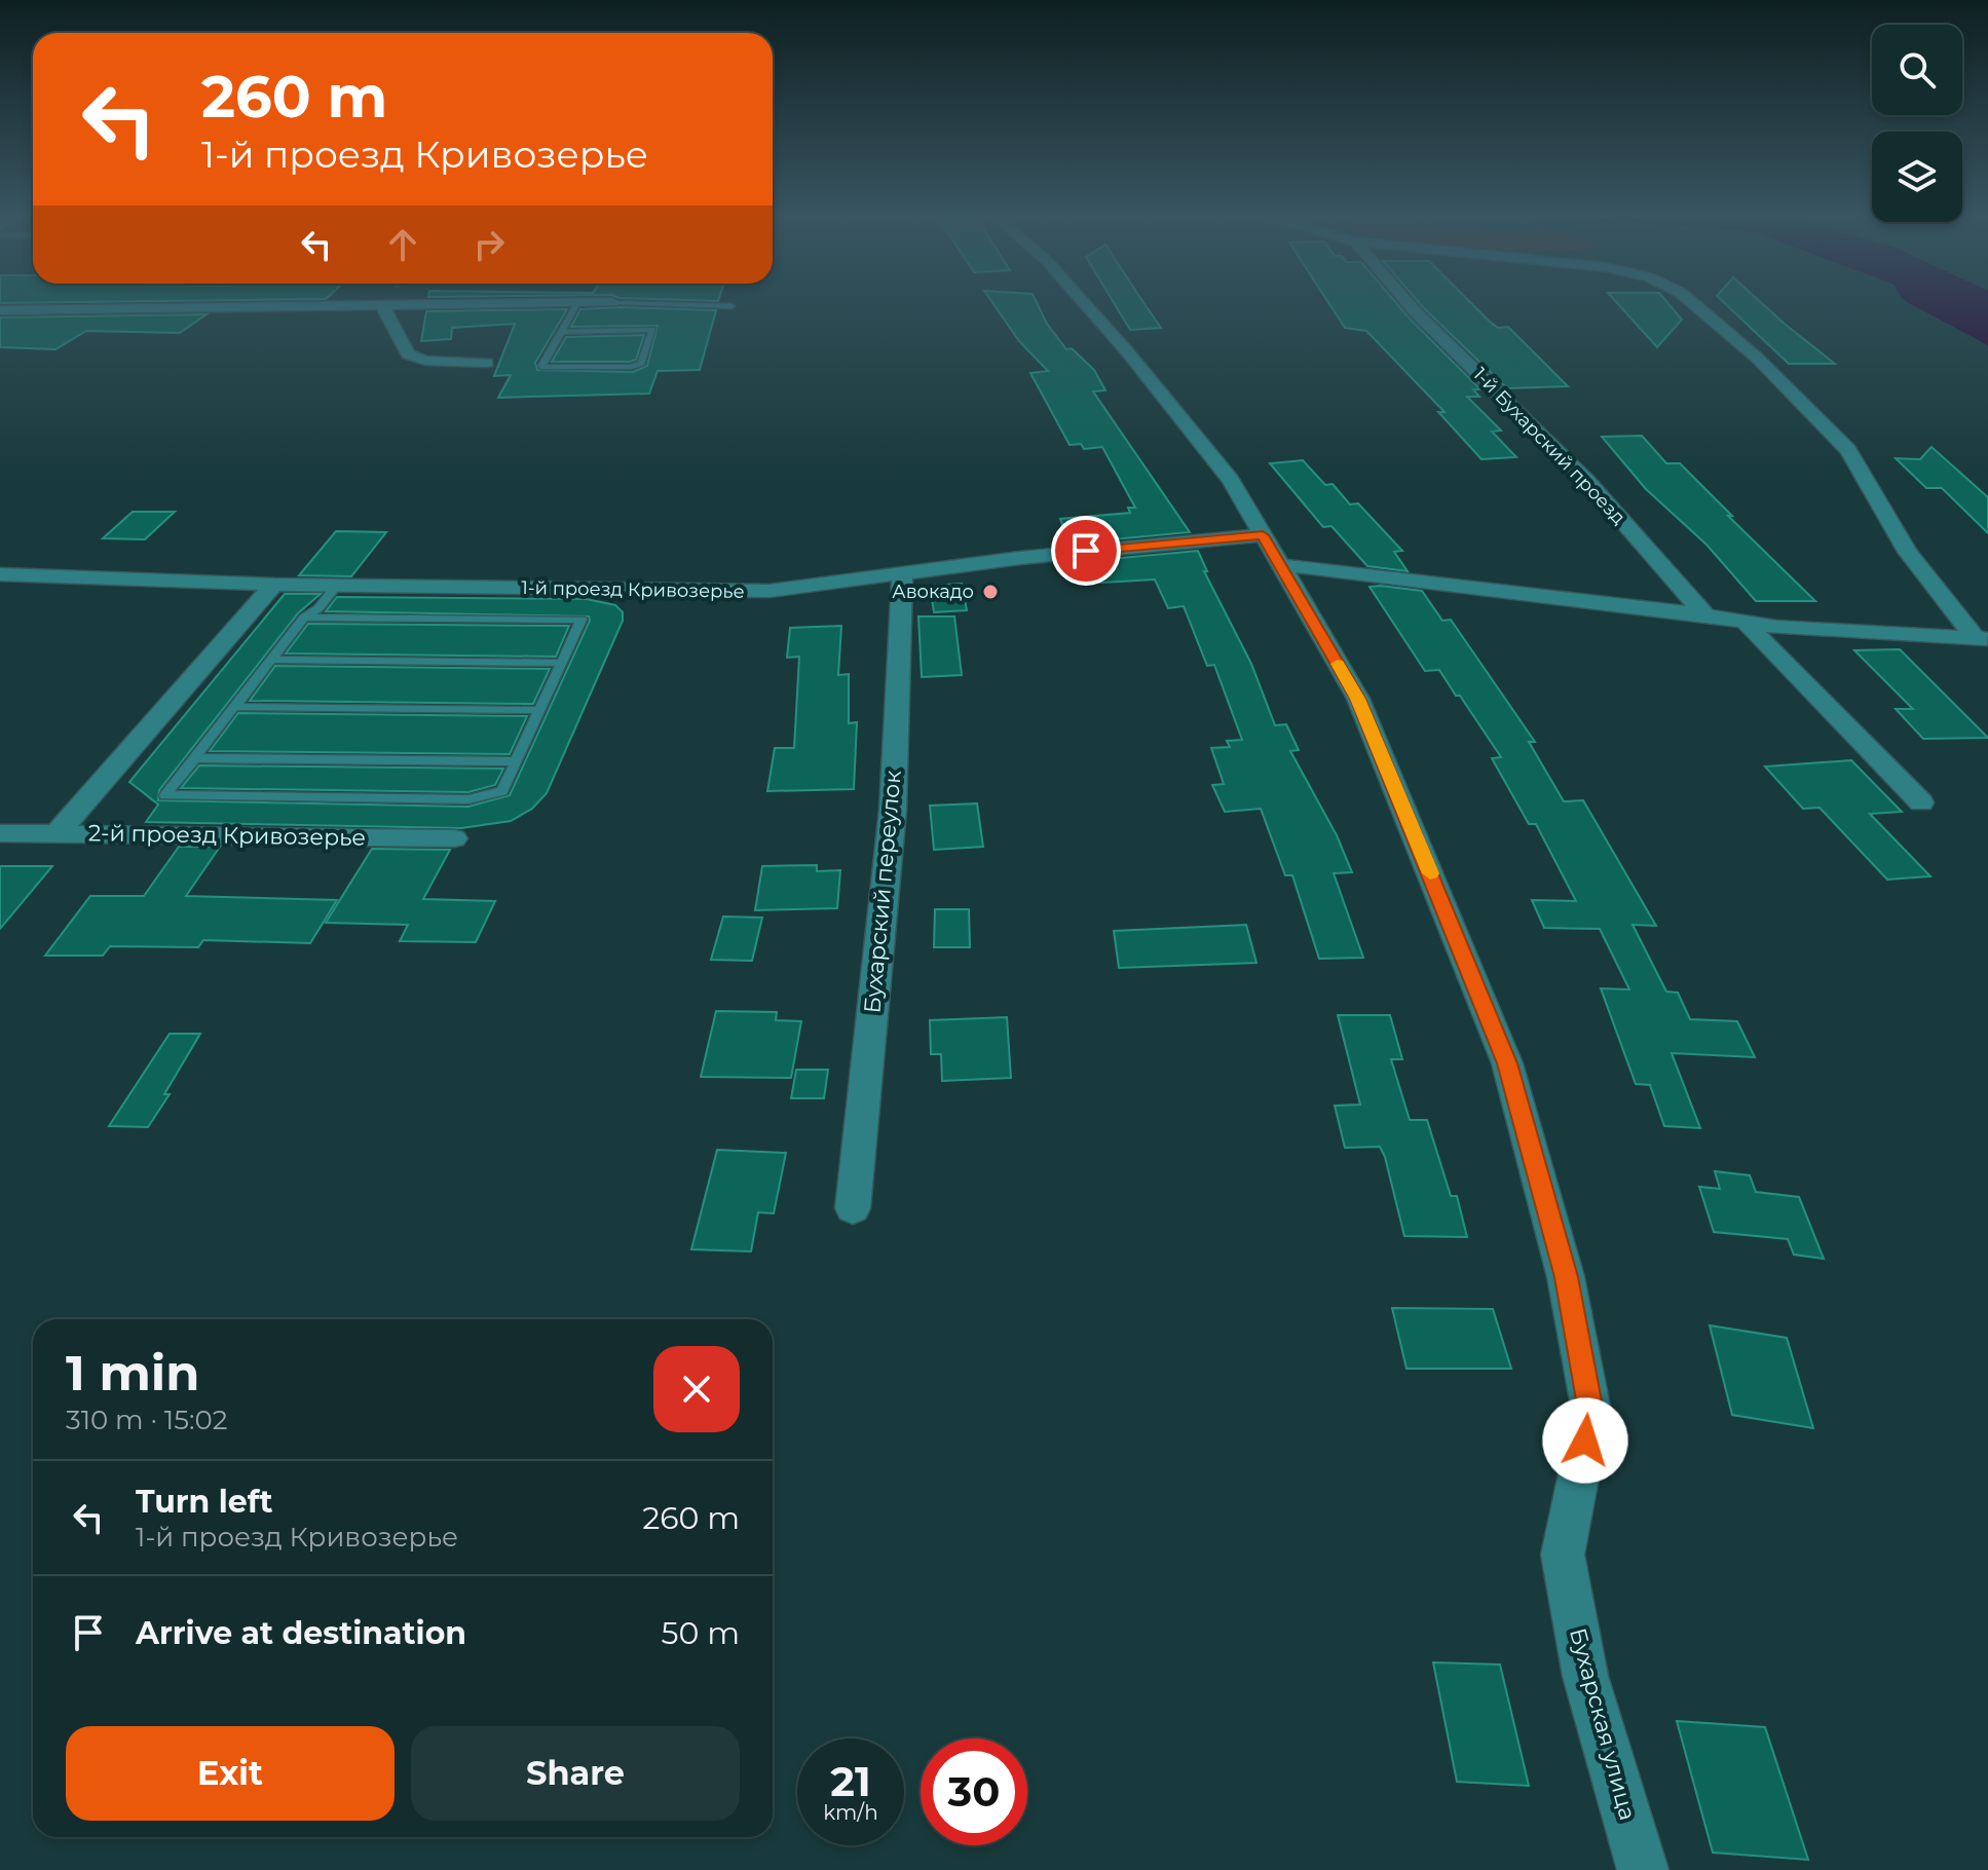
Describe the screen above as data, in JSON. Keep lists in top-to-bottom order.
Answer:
{
  "streets": {
    "street": [
      "1-й Бухарский проезд",
      "1-й проезд Кривозерье",
      "2-й проезд Кривозерье",
      "Бухарский переулок",
      "Бухарская улица"
    ]
  },
  "crossings": [
    ["1-й проезд Кривозерье", "Бухарский переулок"],
    ["1-й проезд Кривозерье", "Бухарская улица"]
  ],
  "places": ["Авокадо"],
  "page": {
    "turn": ["260 m", "1-й проезд Кривозерье"],
    "heading": ["1 min", "310 m · 15:02"],
    "list": [
      {
        "name": "Turn left",
        "note": "1-й проезд Кривозерье",
        "value": "260 m"
      },
      {
        "name": "Arrive at destination",
        "value": "50 m"
      }
    ],
    "buttons": ["Exit", "Share"],
    "speed": "21 km/h",
    "limit": "30"
  }
}
